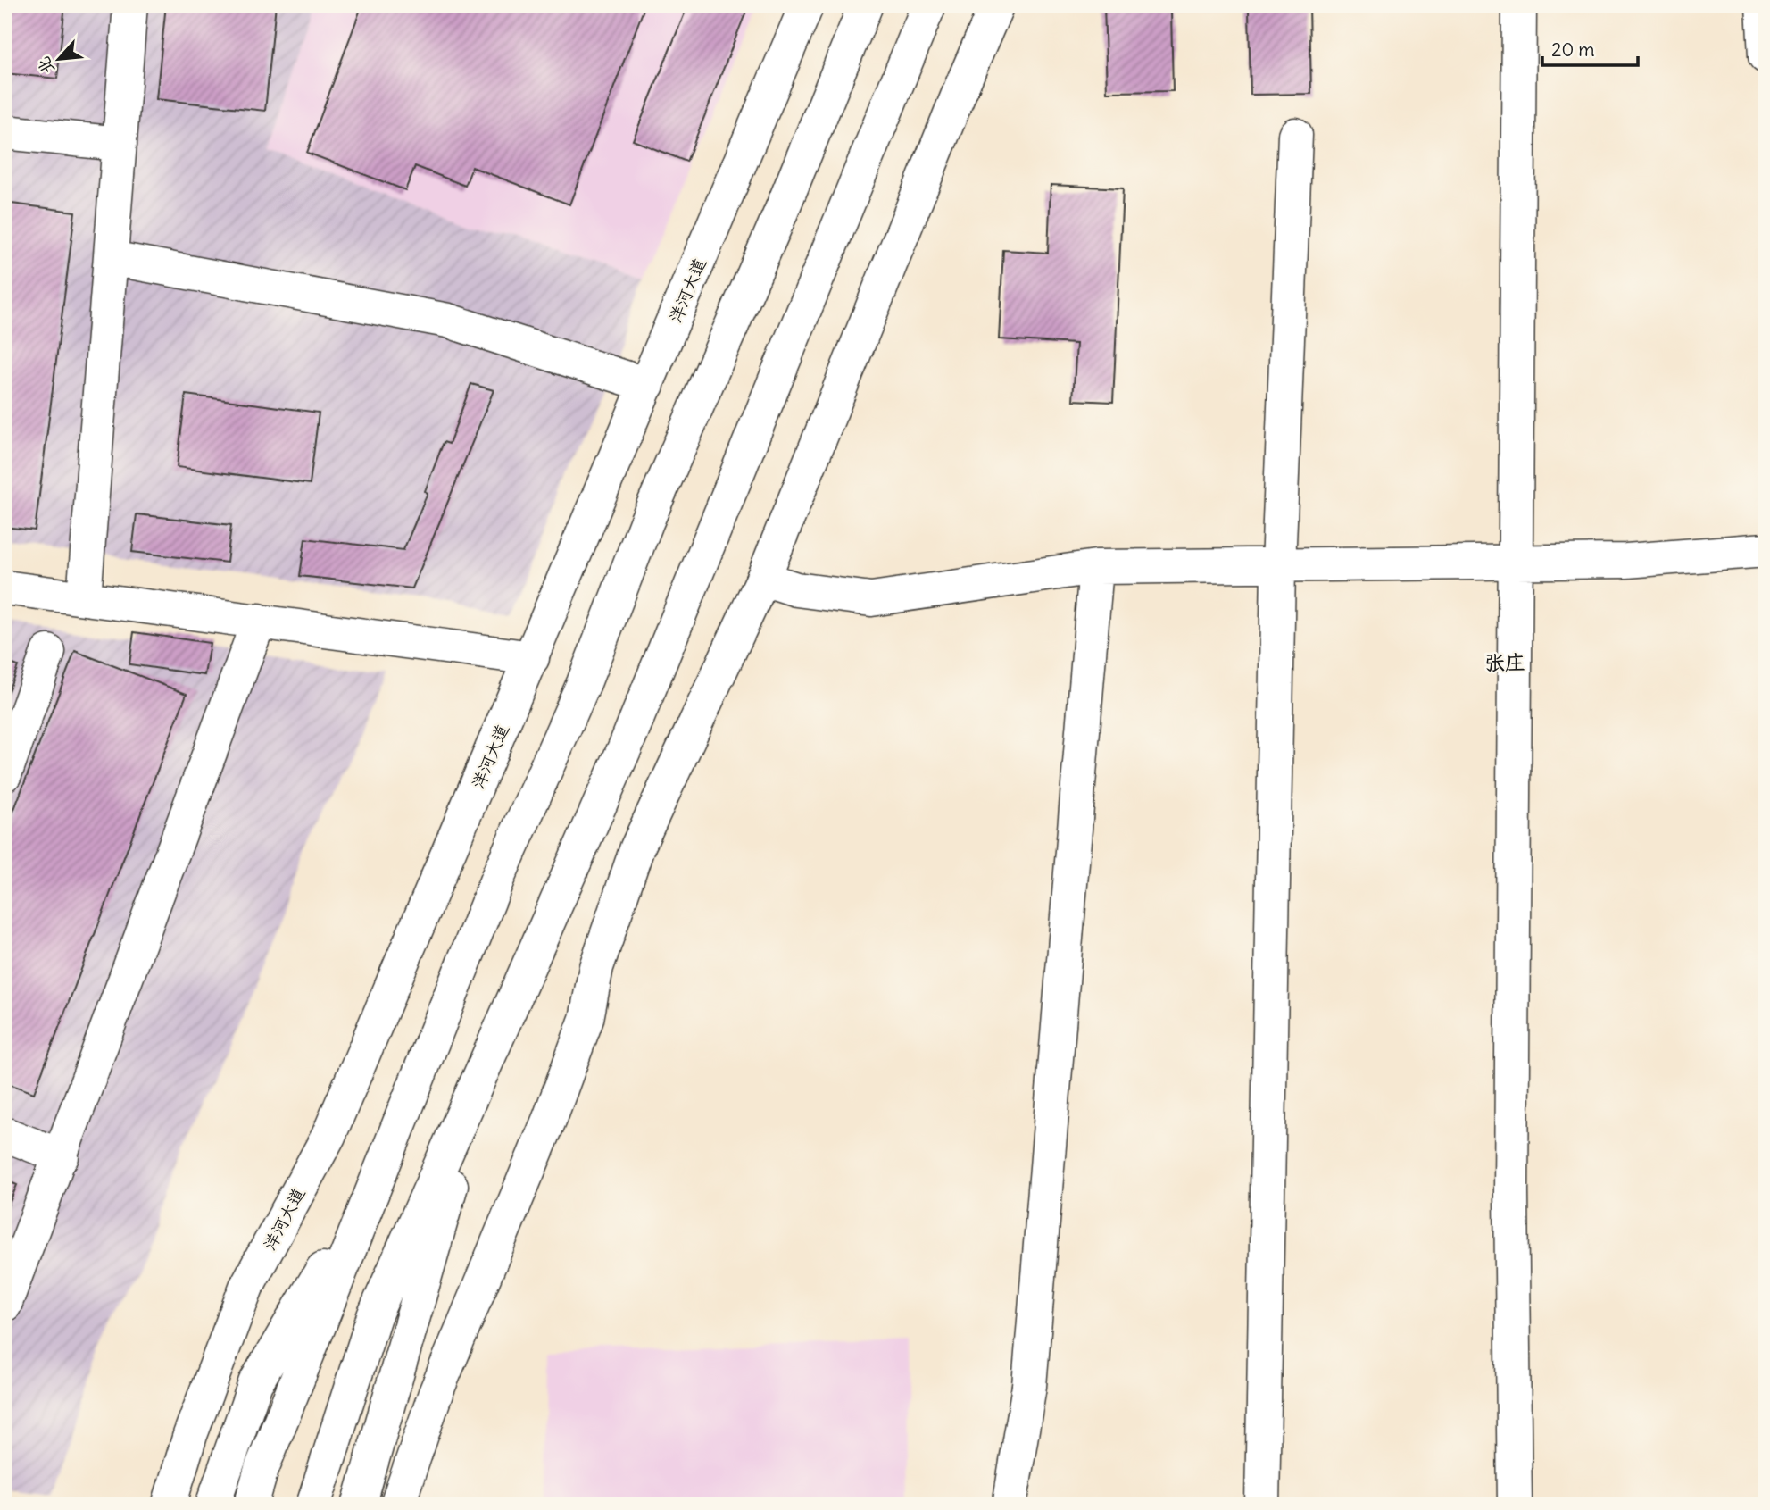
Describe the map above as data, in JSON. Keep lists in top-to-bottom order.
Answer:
{
  "streets": {
    "main road": ["洋河大道"]
  },
  "districts": ["张庄"],
  "scale_bar": "20 m",
  "north": "bottom left"
}
